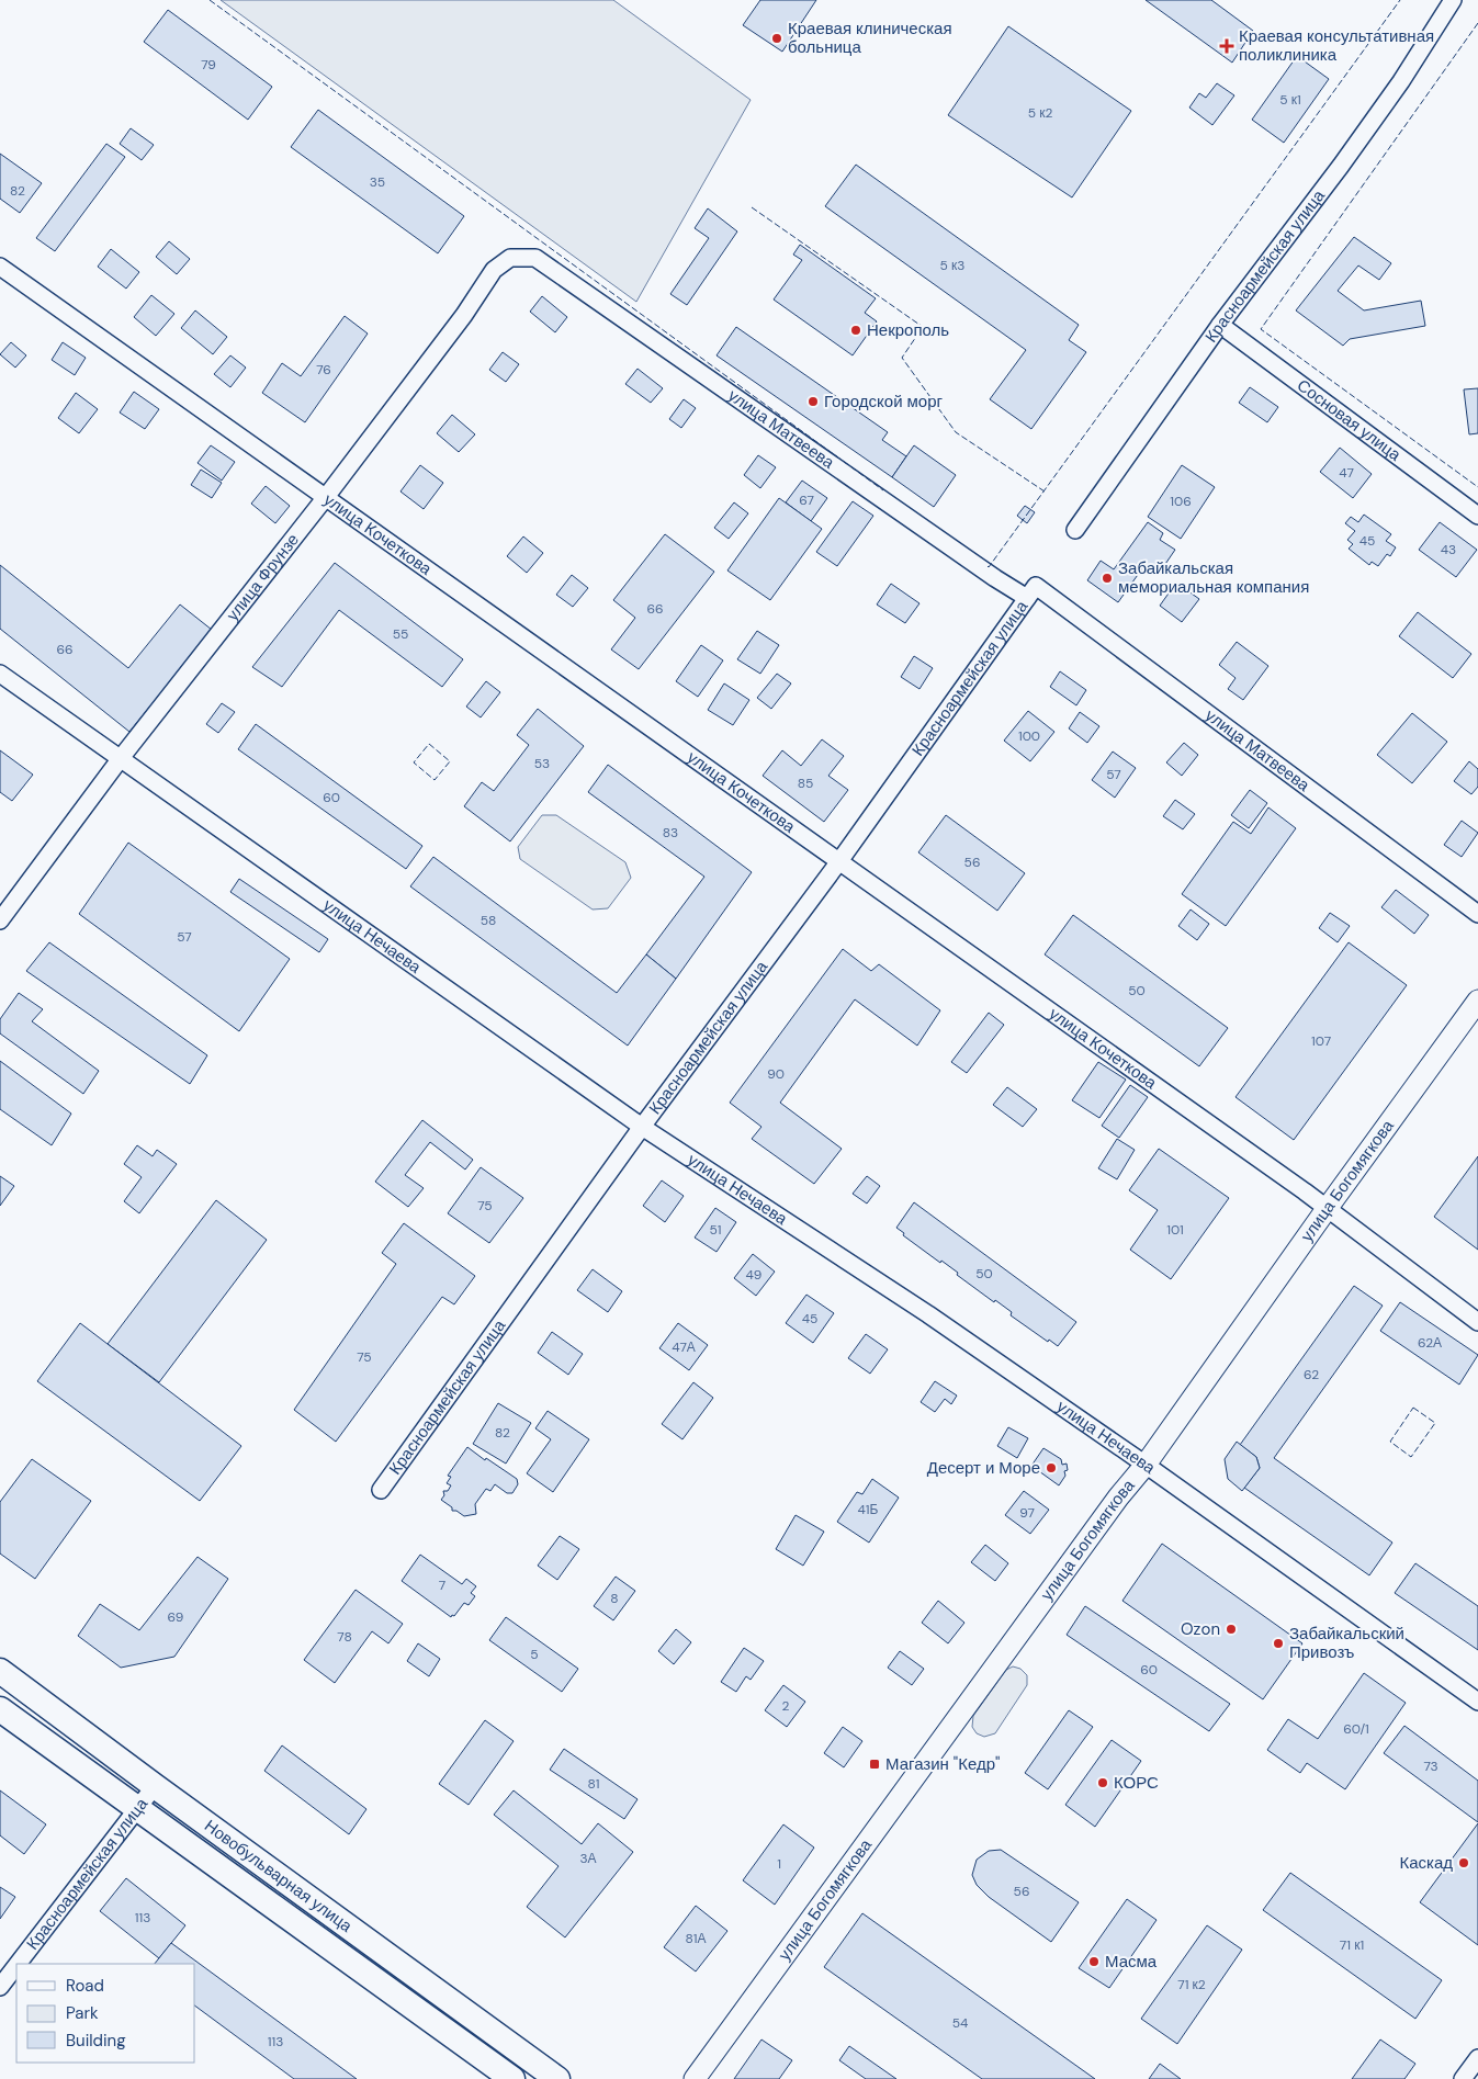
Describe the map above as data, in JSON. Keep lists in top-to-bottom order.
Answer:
{
  "streets": {
    "main road": ["Новобульварная улица"],
    "street": [
      "Красноармейская улица",
      "Сосновая улица",
      "улица Матвеева",
      "улица Кочеткова",
      "улица Фрунзе",
      "улица Нечаева",
      "улица Богомягкова"
    ]
  },
  "crossings": [
    ["Красноармейская улица", "Сосновая улица"],
    ["Красноармейская улица", "улица Матвеева"],
    ["Красноармейская улица", "улица Кочеткова"],
    ["Красноармейская улица", "улица Нечаева"],
    ["Красноармейская улица", "Новобульварная улица"],
    ["улица Матвеева", "улица Фрунзе"],
    ["улица Кочеткова", "улица Фрунзе"],
    ["улица Кочеткова", "улица Богомягкова"],
    ["улица Фрунзе", "улица Нечаева"],
    ["улица Нечаева", "улица Богомягкова"]
  ],
  "places": {
    "other": [
      "Краевая клиническая больница",
      "Некрополь",
      "Городской морг",
      "Забайкальская мемориальная компания",
      "Десерт и Море",
      "Ozon",
      "Забайкальский Привозъ",
      "КОРС",
      "Каскад",
      "Масма"
    ],
    "health": ["Краевая консультативная поликлиника"],
    "transit": ["Магазин \"Кедр\""]
  },
  "house_numbers": [
    "79",
    "5 к1",
    "5 к2",
    "35",
    "82",
    "5 к3",
    "76",
    "47",
    "67",
    "106",
    "45",
    "43",
    "66",
    "55",
    "66",
    "100",
    "53",
    "57",
    "85",
    "60",
    "83",
    "56",
    "58",
    "57",
    "50",
    "107",
    "90",
    "75",
    "51",
    "101",
    "50",
    "49",
    "45",
    "62А",
    "47А",
    "75",
    "62",
    "82",
    "41Б",
    "97",
    "7",
    "8",
    "69",
    "78",
    "5",
    "60",
    "2",
    "60/1",
    "73",
    "81",
    "3А",
    "1",
    "56",
    "113",
    "81А",
    "71 к1",
    "71 к2",
    "54",
    "113"
  ],
  "legend": ["Road", "Park", "Building"]
}
